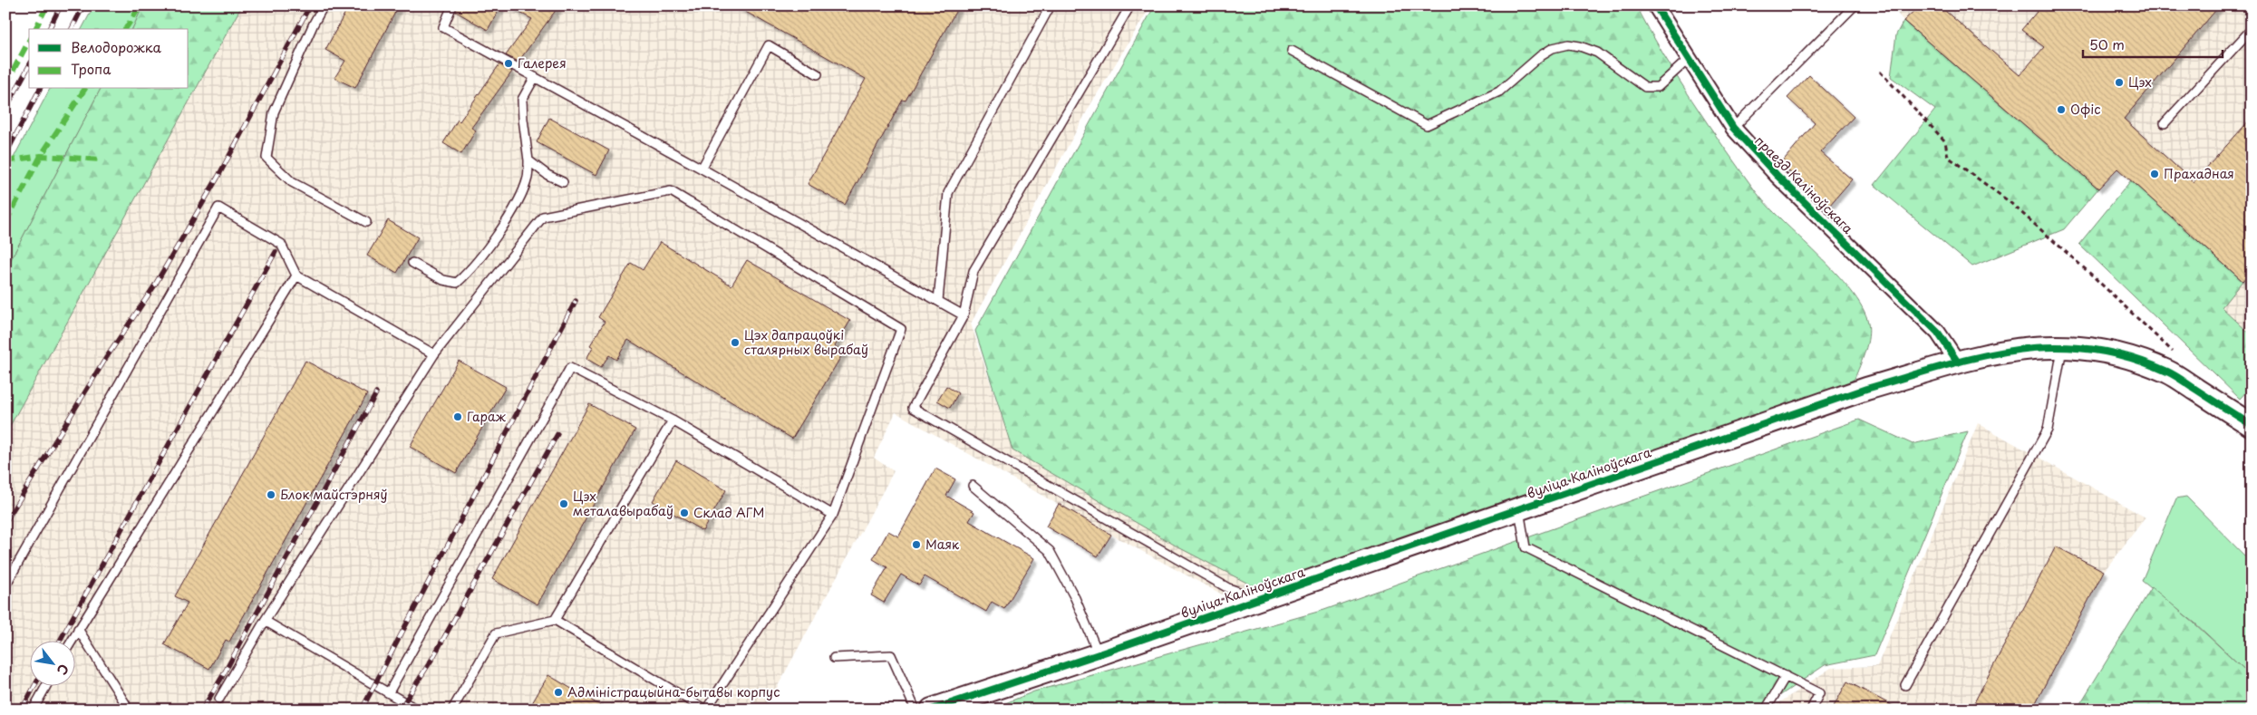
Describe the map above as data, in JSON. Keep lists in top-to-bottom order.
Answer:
{
  "streets": {
    "street": ["праезд Каліноўскага", "вуліца Каліноўскага"]
  },
  "crossings": [
    ["праезд Каліноўскага", "вуліца Каліноўскага"]
  ],
  "places": [
    "Галерея",
    "Цэх",
    "Офіс",
    "Прахадная",
    "Цэх дапрацоўкі сталярных вырабаў",
    "Гараж",
    "Блок майстэрняў",
    "Цэх металавырабаў",
    "Склад АГМ",
    "Маяк",
    "Адміністрацыйна-бытавы корпус"
  ],
  "legend": ["Велодорожка", "Тропа"],
  "scale_bar": "50 m",
  "north": "bottom right"
}
